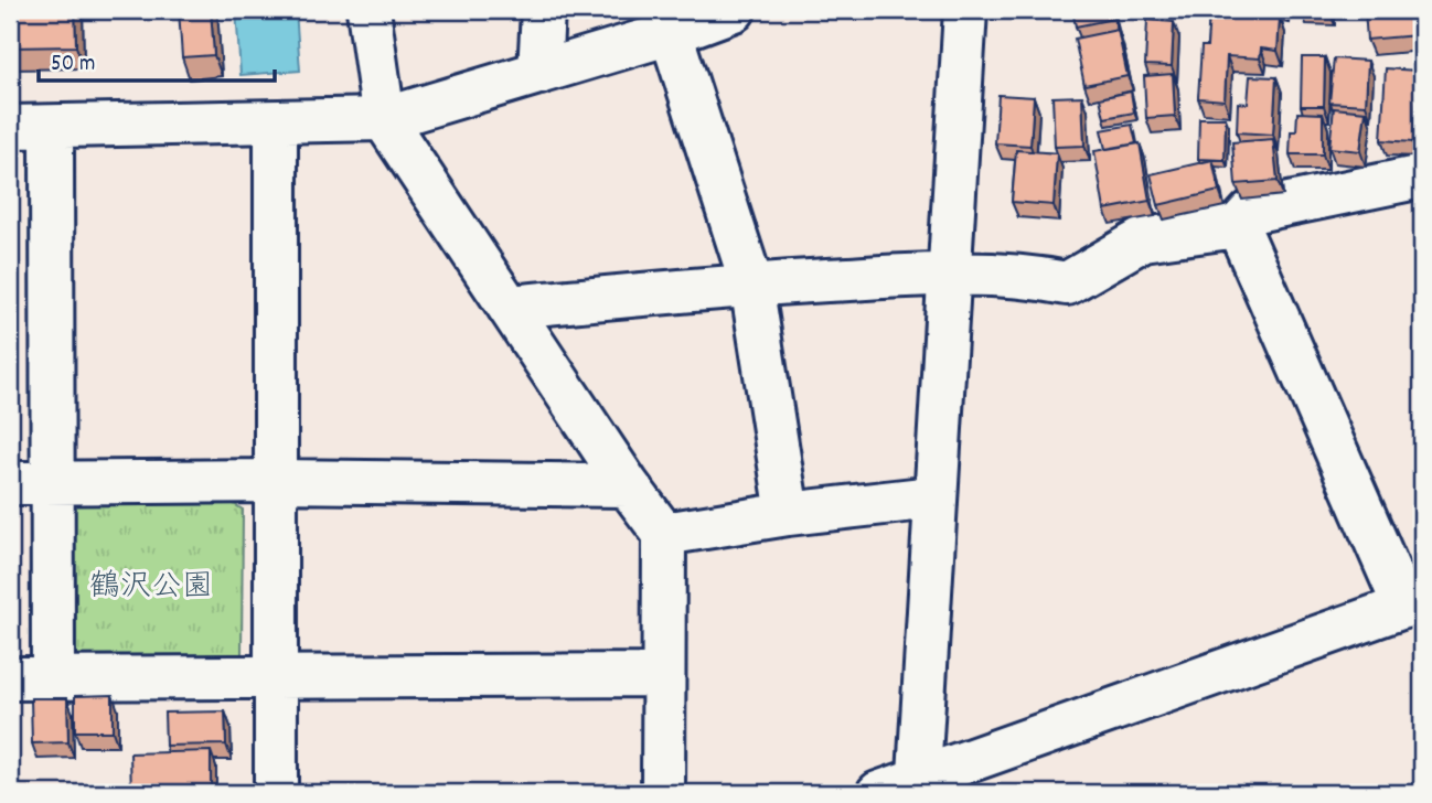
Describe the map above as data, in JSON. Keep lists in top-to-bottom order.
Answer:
{
  "parks": ["鶴沢公園"],
  "scale_bar": "50 m"
}
